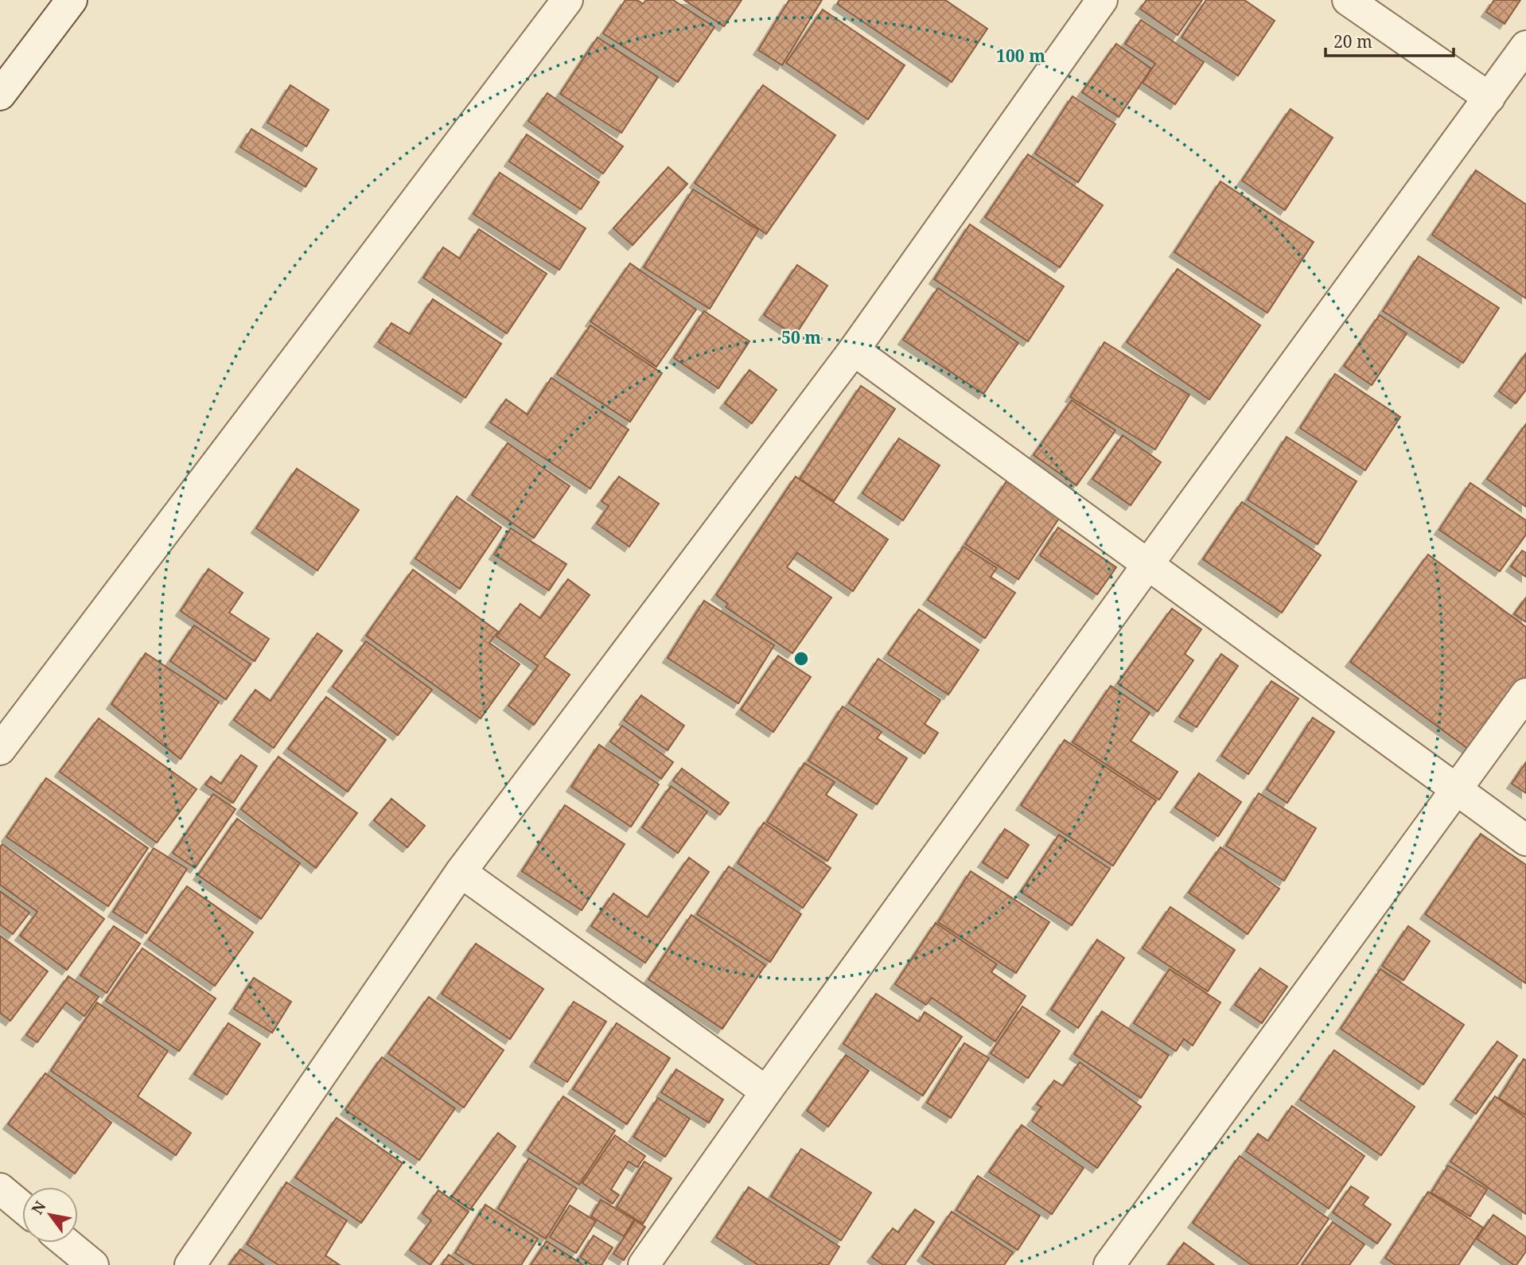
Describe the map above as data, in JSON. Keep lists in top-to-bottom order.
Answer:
{
  "scale_bar": "20 m",
  "north": "top left",
  "rings": ["100 m", "50 m"]
}
